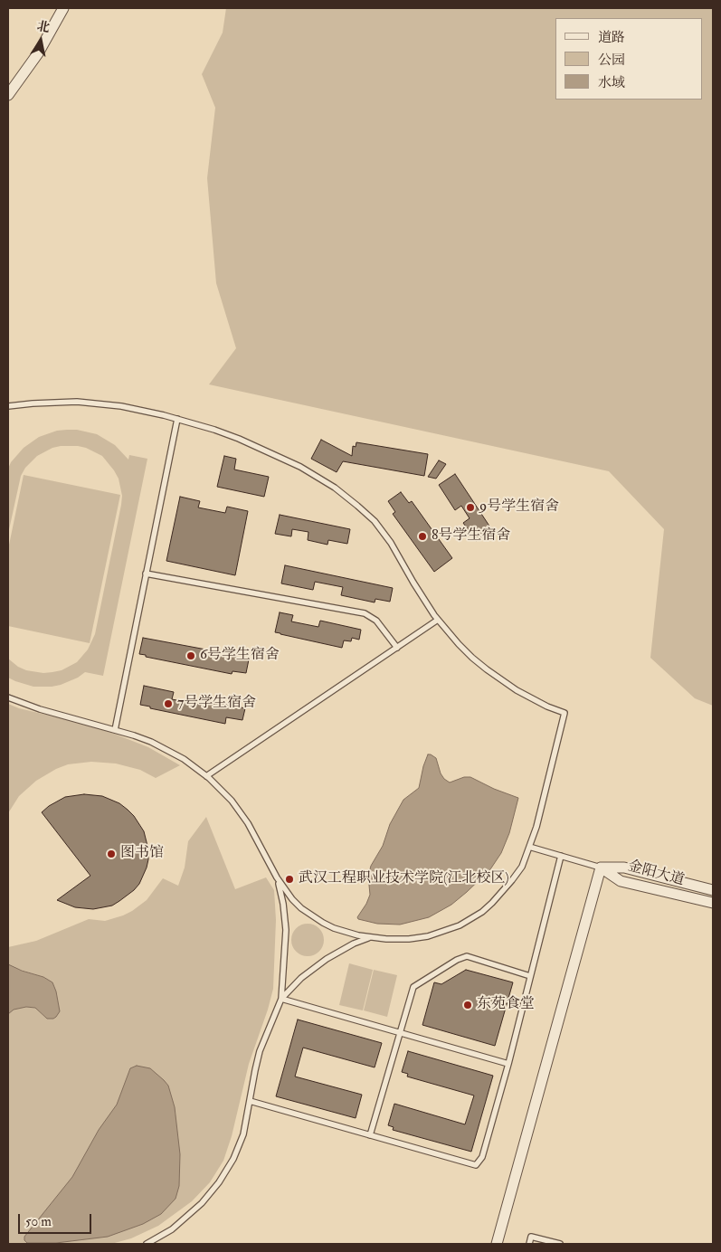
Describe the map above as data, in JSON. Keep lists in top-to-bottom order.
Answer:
{
  "streets": {
    "street": ["金阳大道"]
  },
  "places": [
    "9号学生宿舍",
    "8号学生宿舍",
    "6号学生宿舍",
    "7号学生宿舍",
    "图书馆",
    "武汉工程职业技术学院(江北校区)",
    "东苑食堂"
  ],
  "legend": ["道路", "公园", "水域"],
  "scale_bar": "50 m",
  "north": "top"
}
